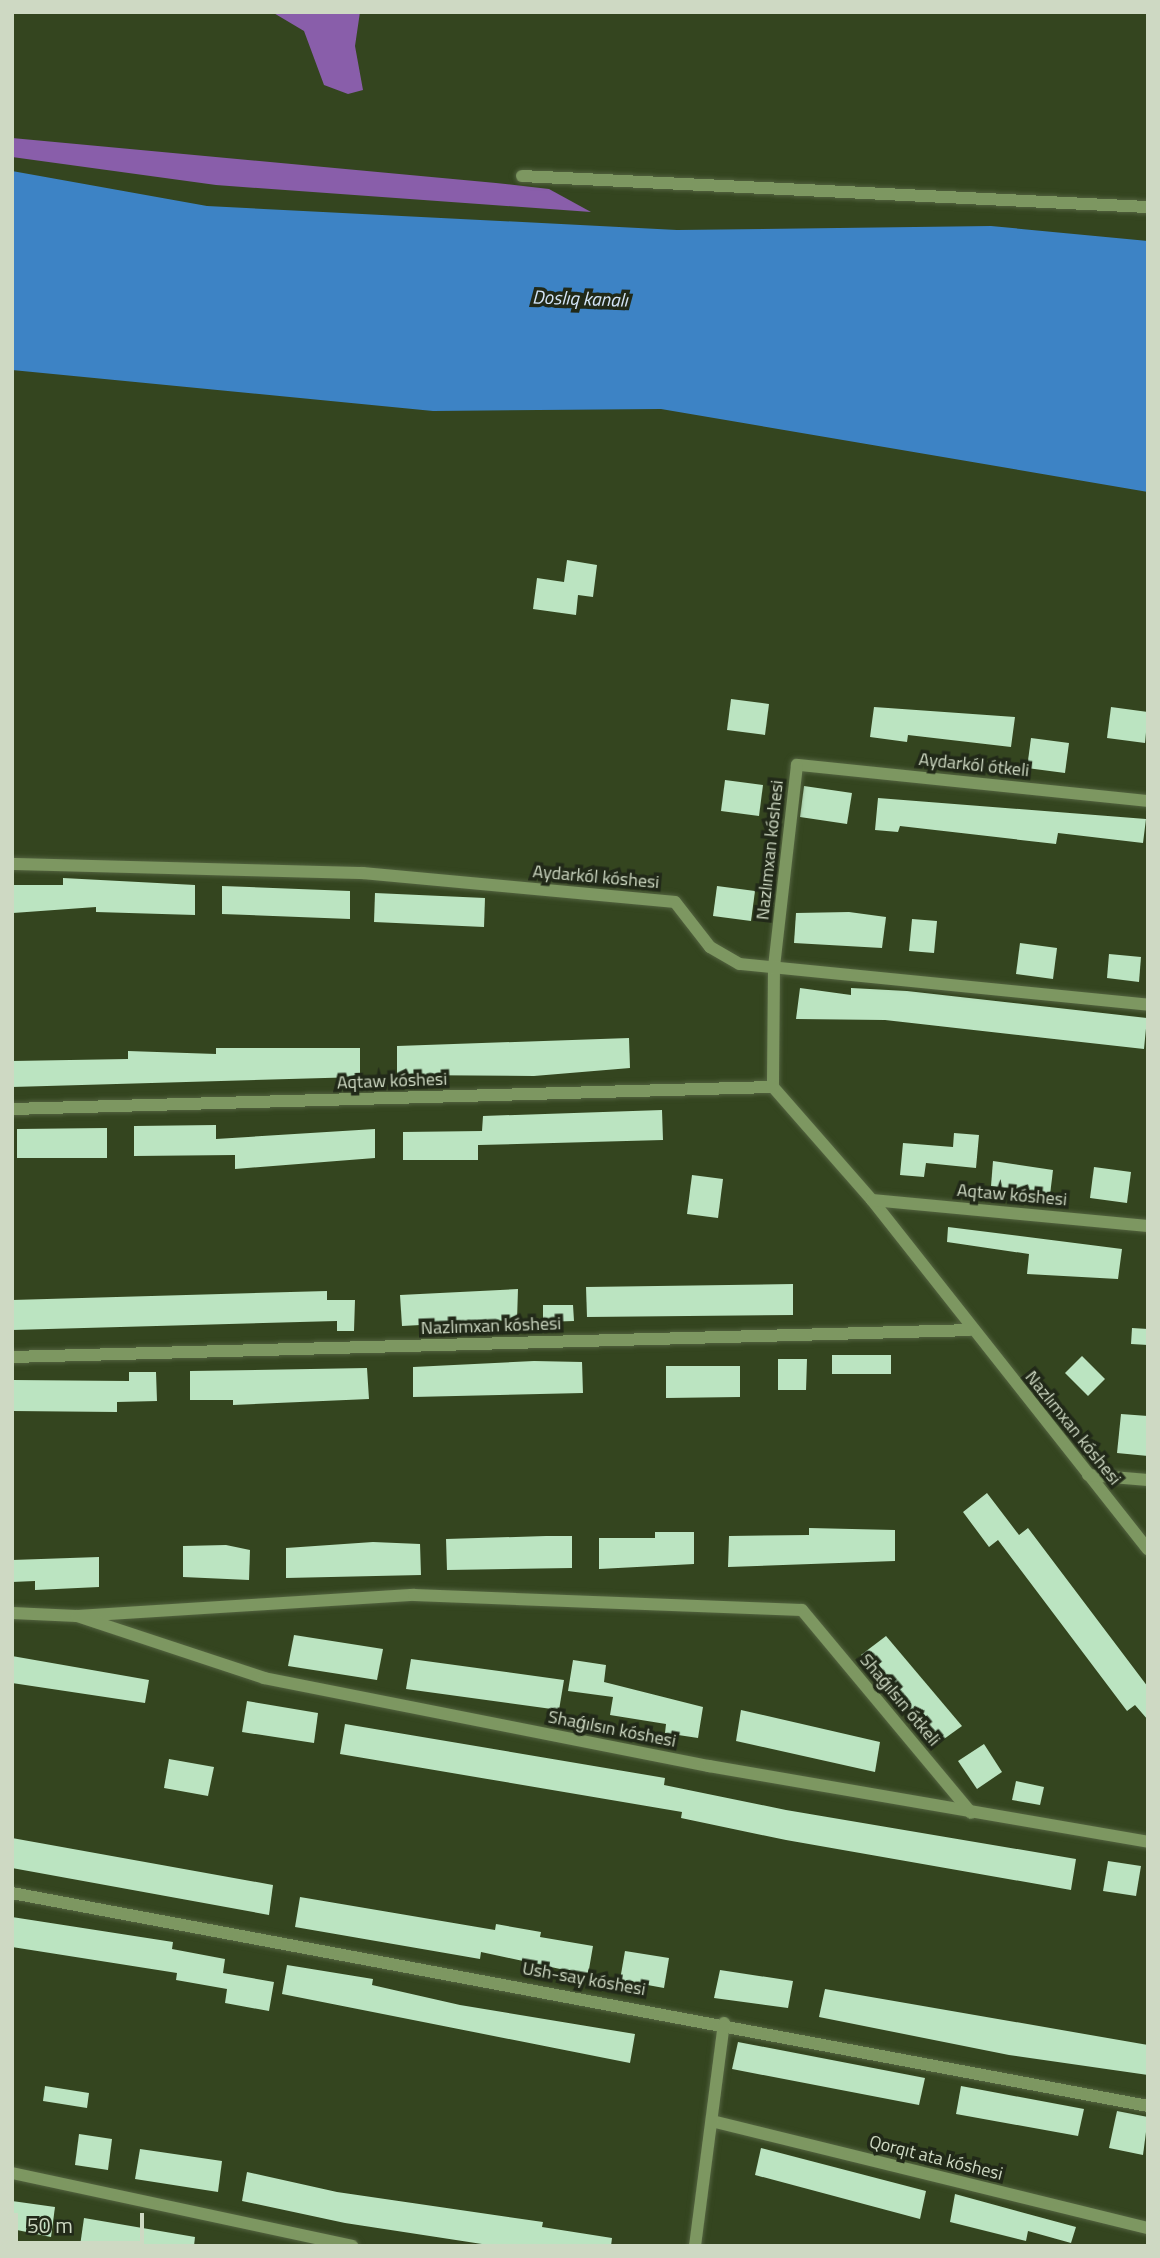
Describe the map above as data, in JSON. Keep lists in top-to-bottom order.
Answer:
{
  "streets": {
    "street": [
      "Aydarkól ótkeli",
      "Nazlımxan kóshesi",
      "Aydarkól kóshesi",
      "Aqtaw kóshesi",
      "Shaǵılsın ótkeli",
      "Shaǵılsın kóshesi",
      "Ush-say kóshesi",
      "Qorqıt ata kóshesi"
    ]
  },
  "crossings": [
    ["Aydarkól ótkeli", "Nazlımxan kóshesi"],
    ["Nazlımxan kóshesi", "Aydarkól kóshesi"],
    ["Nazlımxan kóshesi", "Aqtaw kóshesi"],
    ["Shaǵılsın ótkeli", "Shaǵılsın kóshesi"]
  ],
  "water": ["Doslıq kanalı"],
  "scale_bar": "50 m"
}
